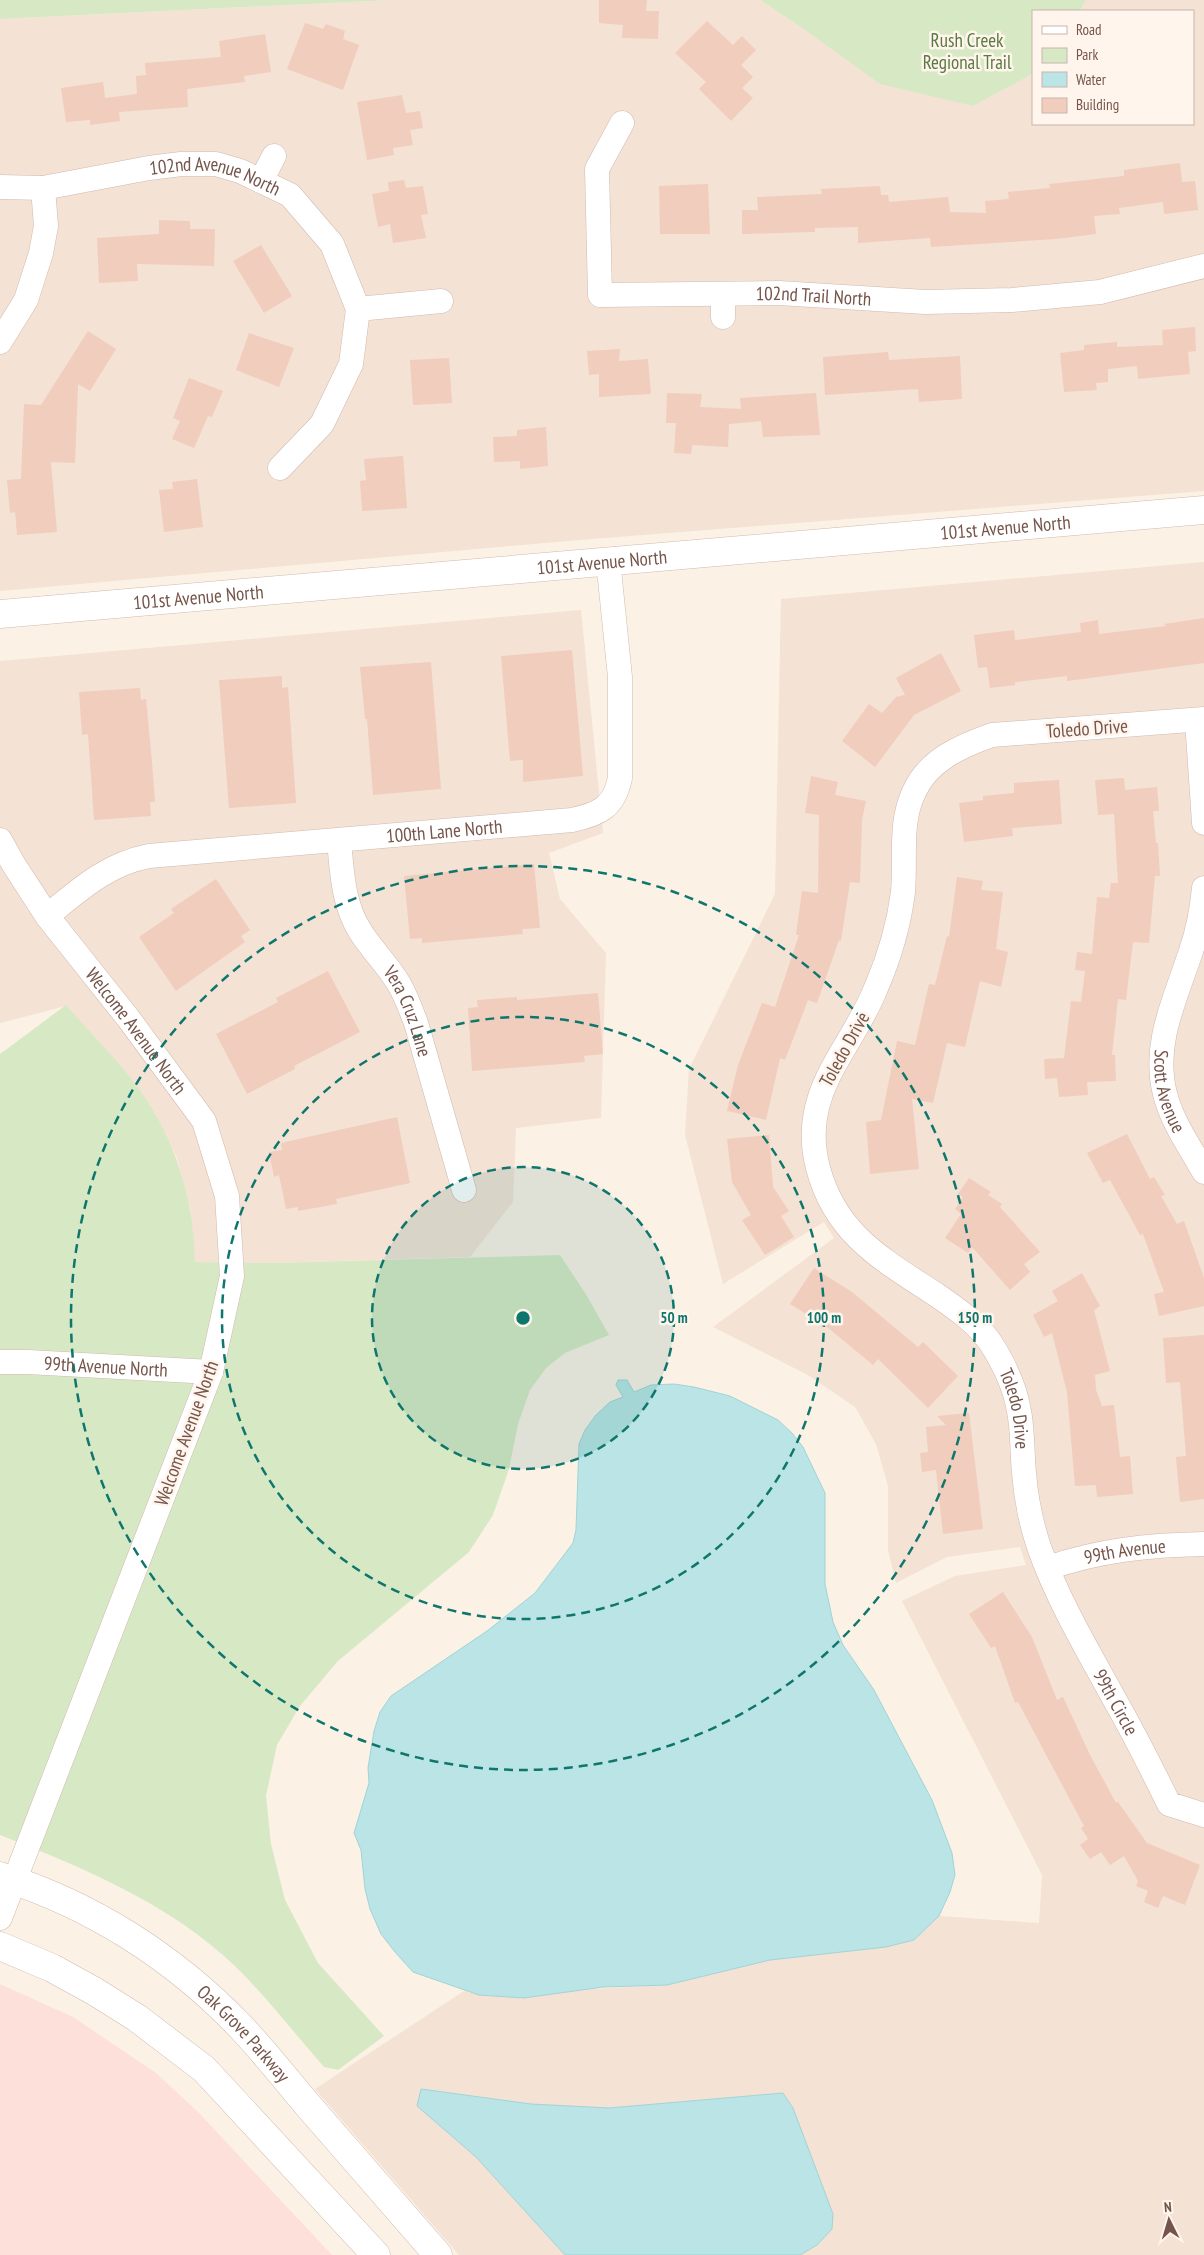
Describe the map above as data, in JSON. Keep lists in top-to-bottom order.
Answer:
{
  "streets": {
    "street": [
      "102nd Avenue North",
      "102nd Trail North",
      "101st Avenue North",
      "Toledo Drive",
      "100th Lane North",
      "Vera Cruz Lane",
      "Welcome Avenue North",
      "Scott Avenue",
      "99th Avenue North",
      "99th Avenue",
      "99th Circle",
      "Oak Grove Parkway"
    ]
  },
  "crossings": [
    ["101st Avenue North", "100th Lane North"],
    ["Toledo Drive", "99th Avenue"],
    ["Toledo Drive", "99th Circle"],
    ["100th Lane North", "Vera Cruz Lane"],
    ["100th Lane North", "Welcome Avenue North"],
    ["Welcome Avenue North", "99th Avenue North"],
    ["Welcome Avenue North", "Oak Grove Parkway"],
    ["99th Avenue", "99th Circle"]
  ],
  "parks": ["Rush Creek Regional Trail"],
  "legend": [
    "Road",
    "Park",
    "Water",
    "Building"
  ],
  "north": "top",
  "rings": ["50 m", "100 m", "150 m"]
}
